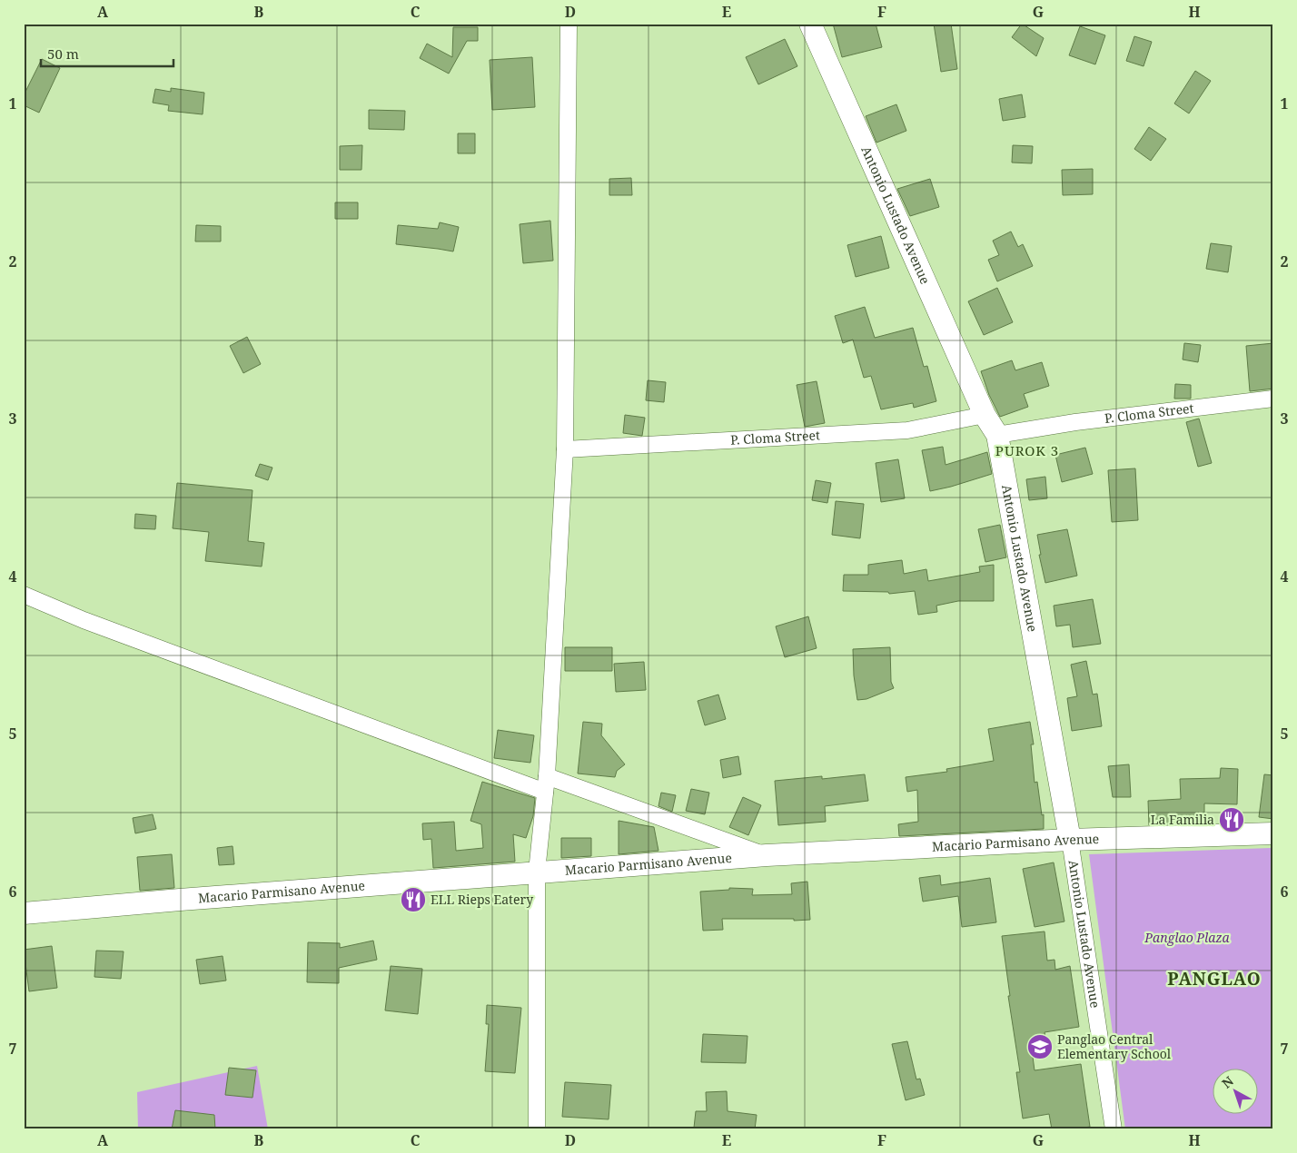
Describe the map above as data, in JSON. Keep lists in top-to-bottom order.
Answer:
{
  "streets": {
    "street": ["Antonio Lustado Avenue", "P. Cloma Street", "Macario Parmisano Avenue"]
  },
  "crossings": [
    ["Antonio Lustado Avenue", "P. Cloma Street"],
    ["Antonio Lustado Avenue", "Macario Parmisano Avenue"]
  ],
  "districts": ["PUROK 3", "PANGLAO"],
  "parks": ["Panglao Plaza"],
  "places": {
    "restaurant": ["La Familia", "ELL Rieps Eatery"],
    "school or university": ["Panglao Central Elementary School"]
  },
  "scale_bar": "50 m",
  "north": "top left",
  "grid": {
    "columns": [
      "A",
      "B",
      "C",
      "D",
      "E",
      "F",
      "G",
      "H"
    ],
    "rows": [
      "1",
      "2",
      "3",
      "4",
      "5",
      "6",
      "7"
    ]
  }
}
